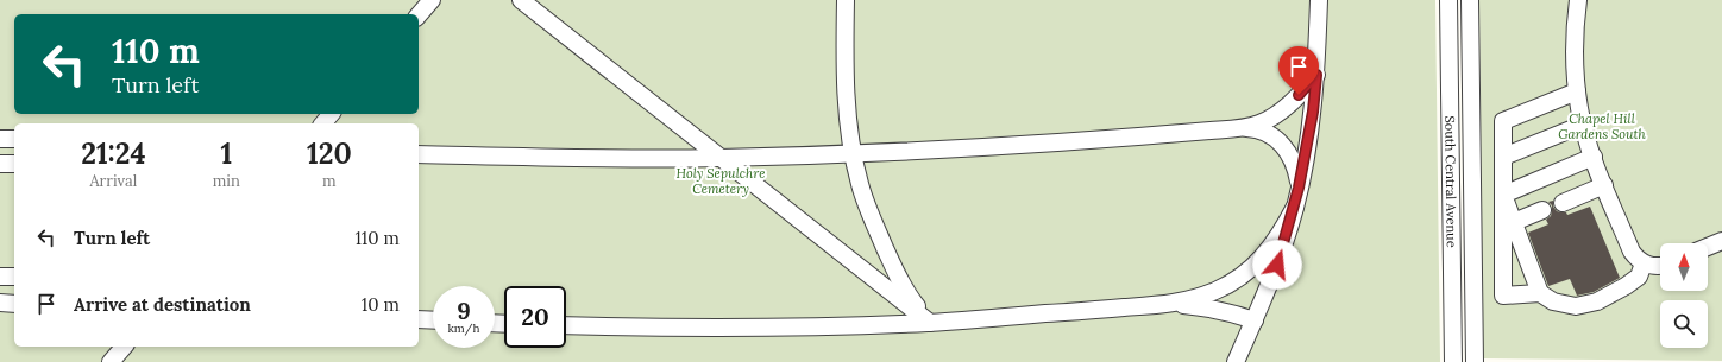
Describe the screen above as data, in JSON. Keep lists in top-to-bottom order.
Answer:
{
  "streets": {
    "street": ["South Central Avenue"]
  },
  "parks": ["Chapel Hill Gardens South", "Holy Sepulchre Cemetery"],
  "north": "top",
  "page": {
    "turn": ["110 m", "Turn left"],
    "eta": [
      "21:24",
      "Arrival",
      "1",
      "min",
      "120",
      "m"
    ],
    "list": [
      {
        "name": "Turn left",
        "value": "110 m"
      },
      {
        "name": "Arrive at destination",
        "value": "10 m"
      }
    ],
    "speed": "9 km/h",
    "limit": "20"
  }
}
